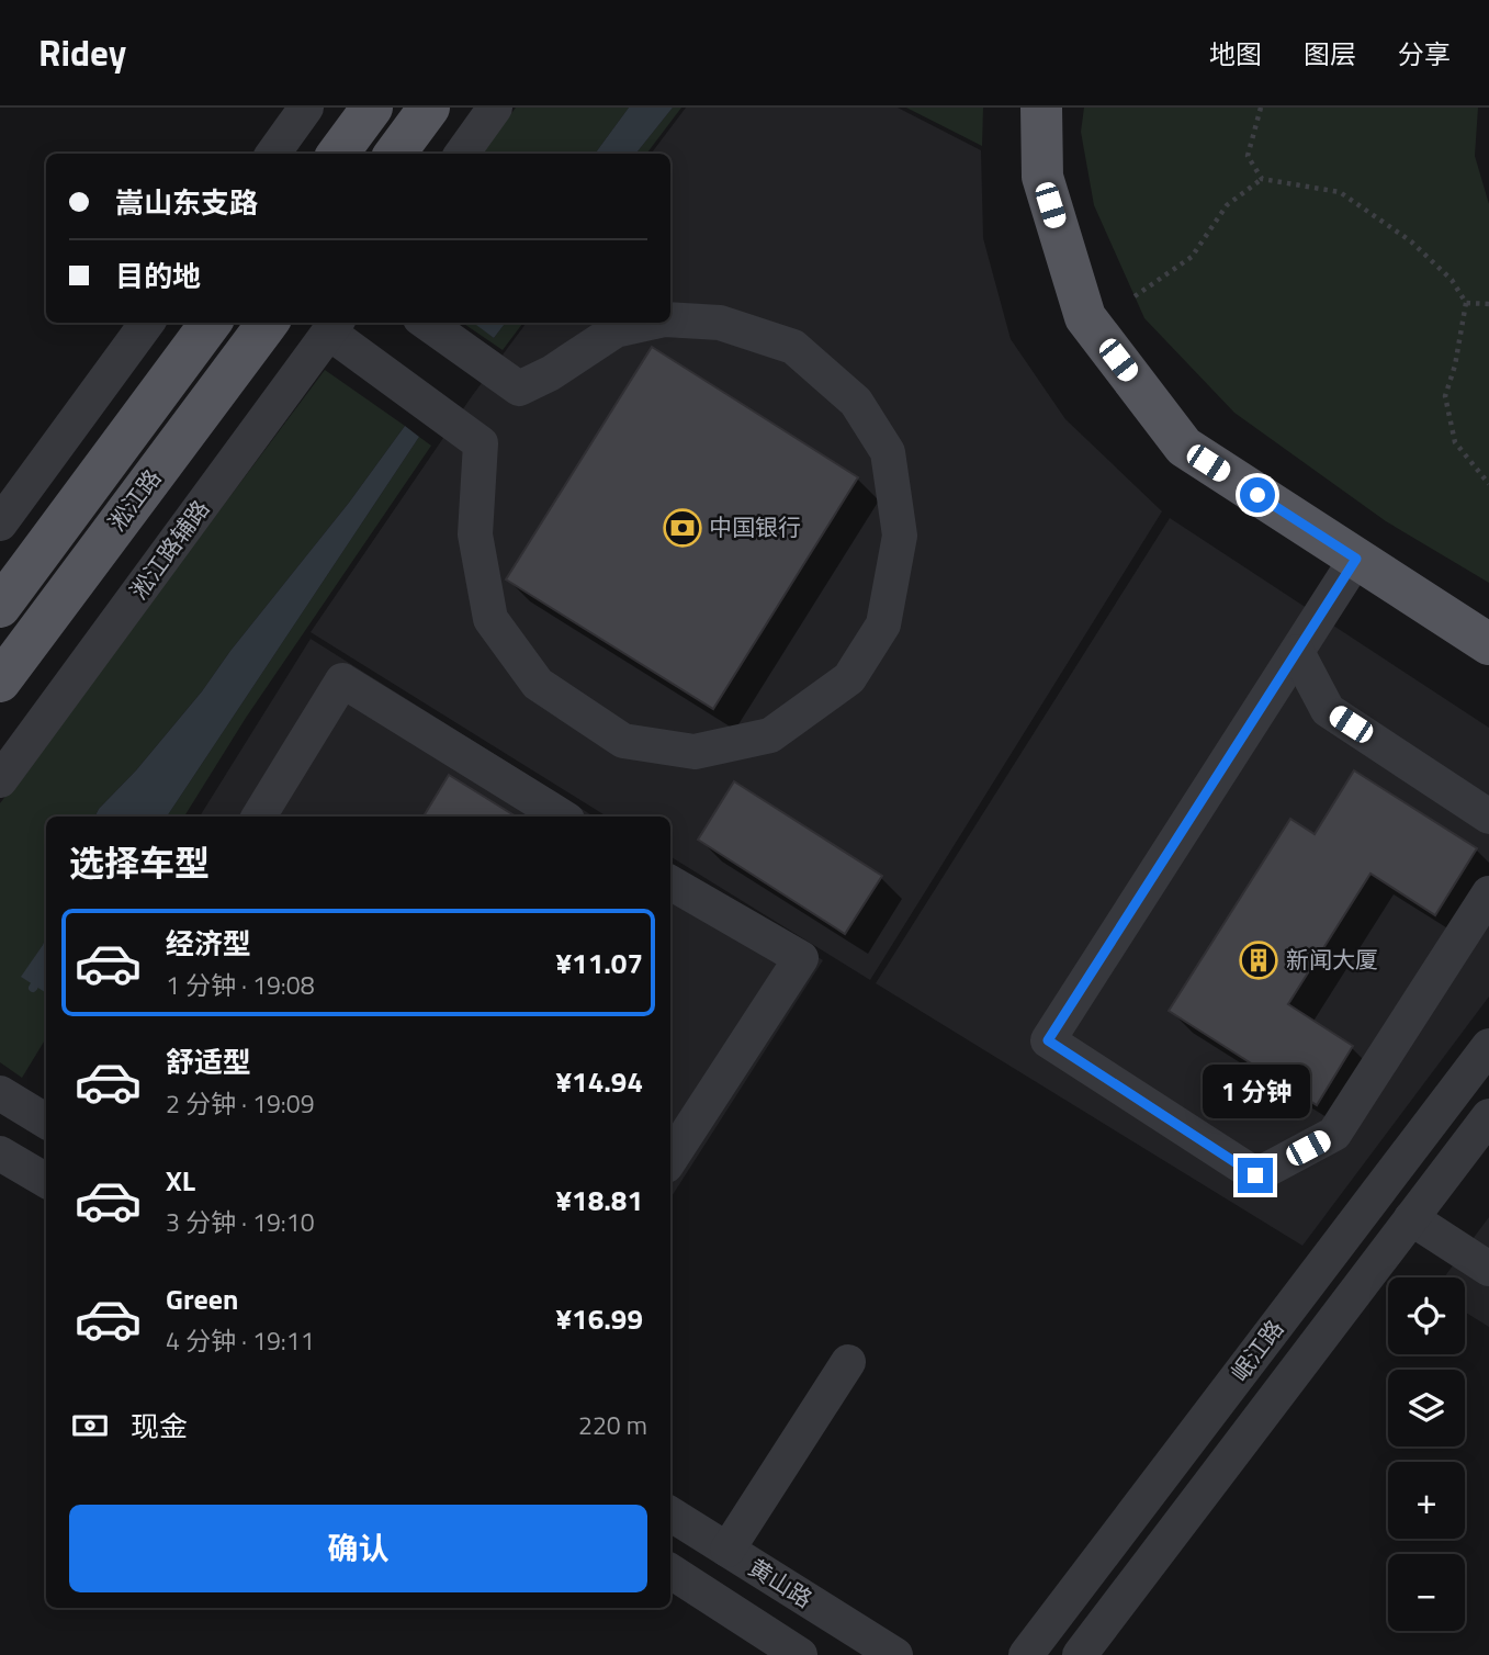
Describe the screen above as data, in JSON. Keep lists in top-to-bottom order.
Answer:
{
  "streets": {
    "main road": ["淞江路"],
    "street": ["淞江路辅路", "岷江路", "黄山路"]
  },
  "places": {
    "bank": ["中国银行"],
    "building": ["新闻大厦"]
  },
  "page": {
    "header": "Ridey",
    "nav": ["地图", "图层", "分享"],
    "banner": ["嵩山东支路", "目的地"],
    "heading": "选择车型",
    "list": [
      {
        "name": "经济型",
        "note": "1 分钟 · 19:08",
        "value": "¥11.07"
      },
      {
        "name": "舒适型",
        "note": "2 分钟 · 19:09",
        "value": "¥14.94"
      },
      {
        "name": "XL",
        "note": "3 分钟 · 19:10",
        "value": "¥18.81"
      },
      {
        "name": "Green",
        "note": "4 分钟 · 19:11",
        "value": "¥16.99"
      }
    ],
    "bubble": "1 分钟",
    "map_buttons": ["+", "−"],
    "pay": ["现金", "220 m"],
    "buttons": "确认"
  }
}
